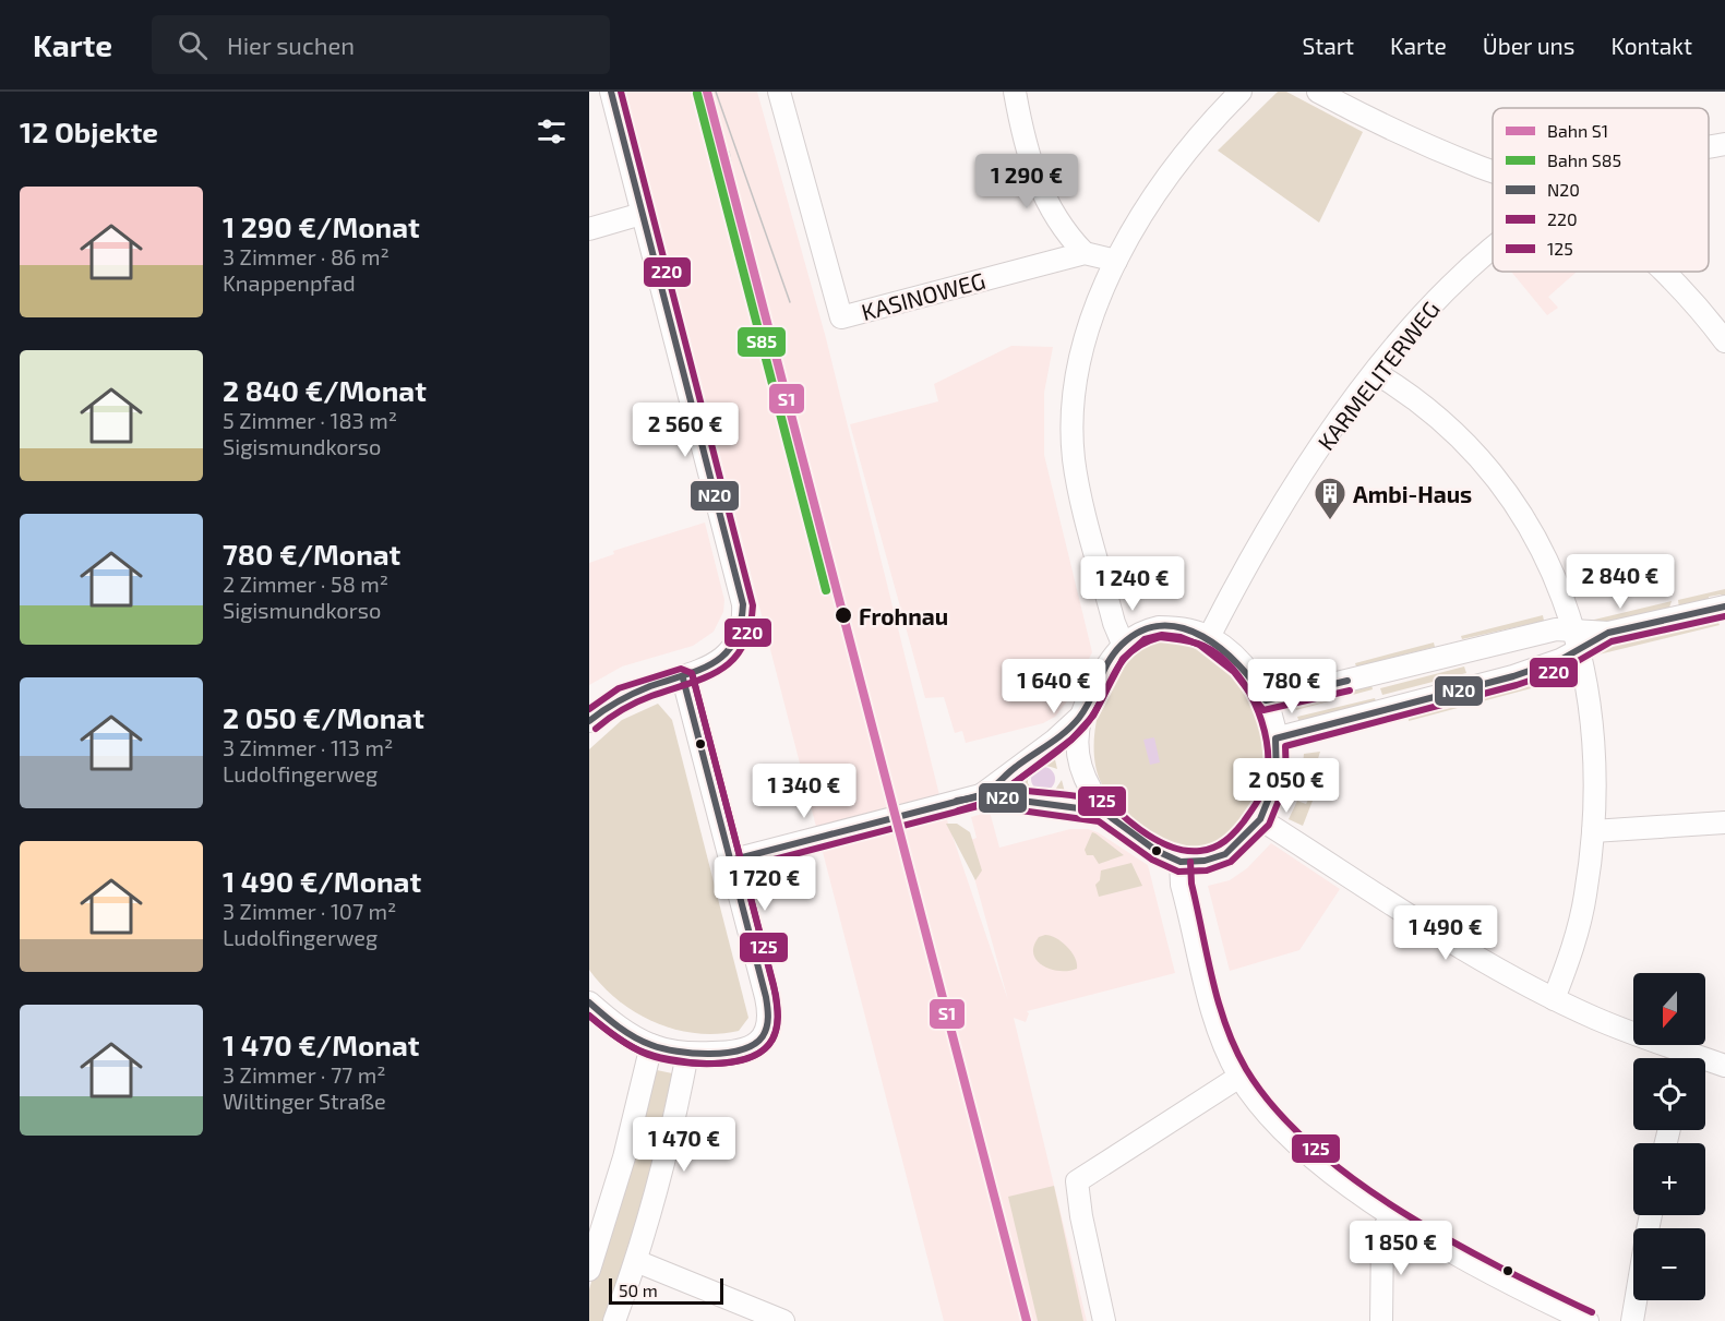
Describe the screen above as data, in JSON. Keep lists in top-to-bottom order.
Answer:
{
  "streets": {
    "street": ["KASINOWEG", "KARMELITERWEG"]
  },
  "places": {
    "building": ["Ambi-Haus"],
    "other": ["Frohnau"]
  },
  "lines": [
    "rail line S1",
    "transit line N20",
    "transit line 220",
    "rail line S85",
    "transit line 125"
  ],
  "legend": [
    "Bahn S1",
    "Bahn S85",
    "N20",
    "220",
    "125"
  ],
  "scale_bar": "50 m",
  "north": "bottom",
  "page": {
    "header": "Karte",
    "search": "Hier suchen",
    "nav": [
      "Start",
      "Karte",
      "Über uns",
      "Kontakt"
    ],
    "heading": "12 Objekte",
    "price": [
      "1 290 €",
      "2 560 €",
      "2 840 €",
      "1 240 €",
      "1 640 €",
      "780 €",
      "2 050 €",
      "1 340 €",
      "1 720 €",
      "1 490 €",
      "1 470 €",
      "1 850 €"
    ],
    "list": [
      {
        "name": "1 290 €/Monat",
        "note": "3 Zimmer · 86 m² · Knappenpfad"
      },
      {
        "name": "2 840 €/Monat",
        "note": "5 Zimmer · 183 m² · Sigismundkorso"
      },
      {
        "name": "780 €/Monat",
        "note": "2 Zimmer · 58 m² · Sigismundkorso"
      },
      {
        "name": "2 050 €/Monat",
        "note": "3 Zimmer · 113 m² · Ludolfingerweg"
      },
      {
        "name": "1 490 €/Monat",
        "note": "3 Zimmer · 107 m² · Ludolfingerweg"
      },
      {
        "name": "1 470 €/Monat",
        "note": "3 Zimmer · 77 m² · Wiltinger Straße"
      }
    ],
    "map_buttons": ["+", "−"],
    "scale": "50 m"
  }
}
